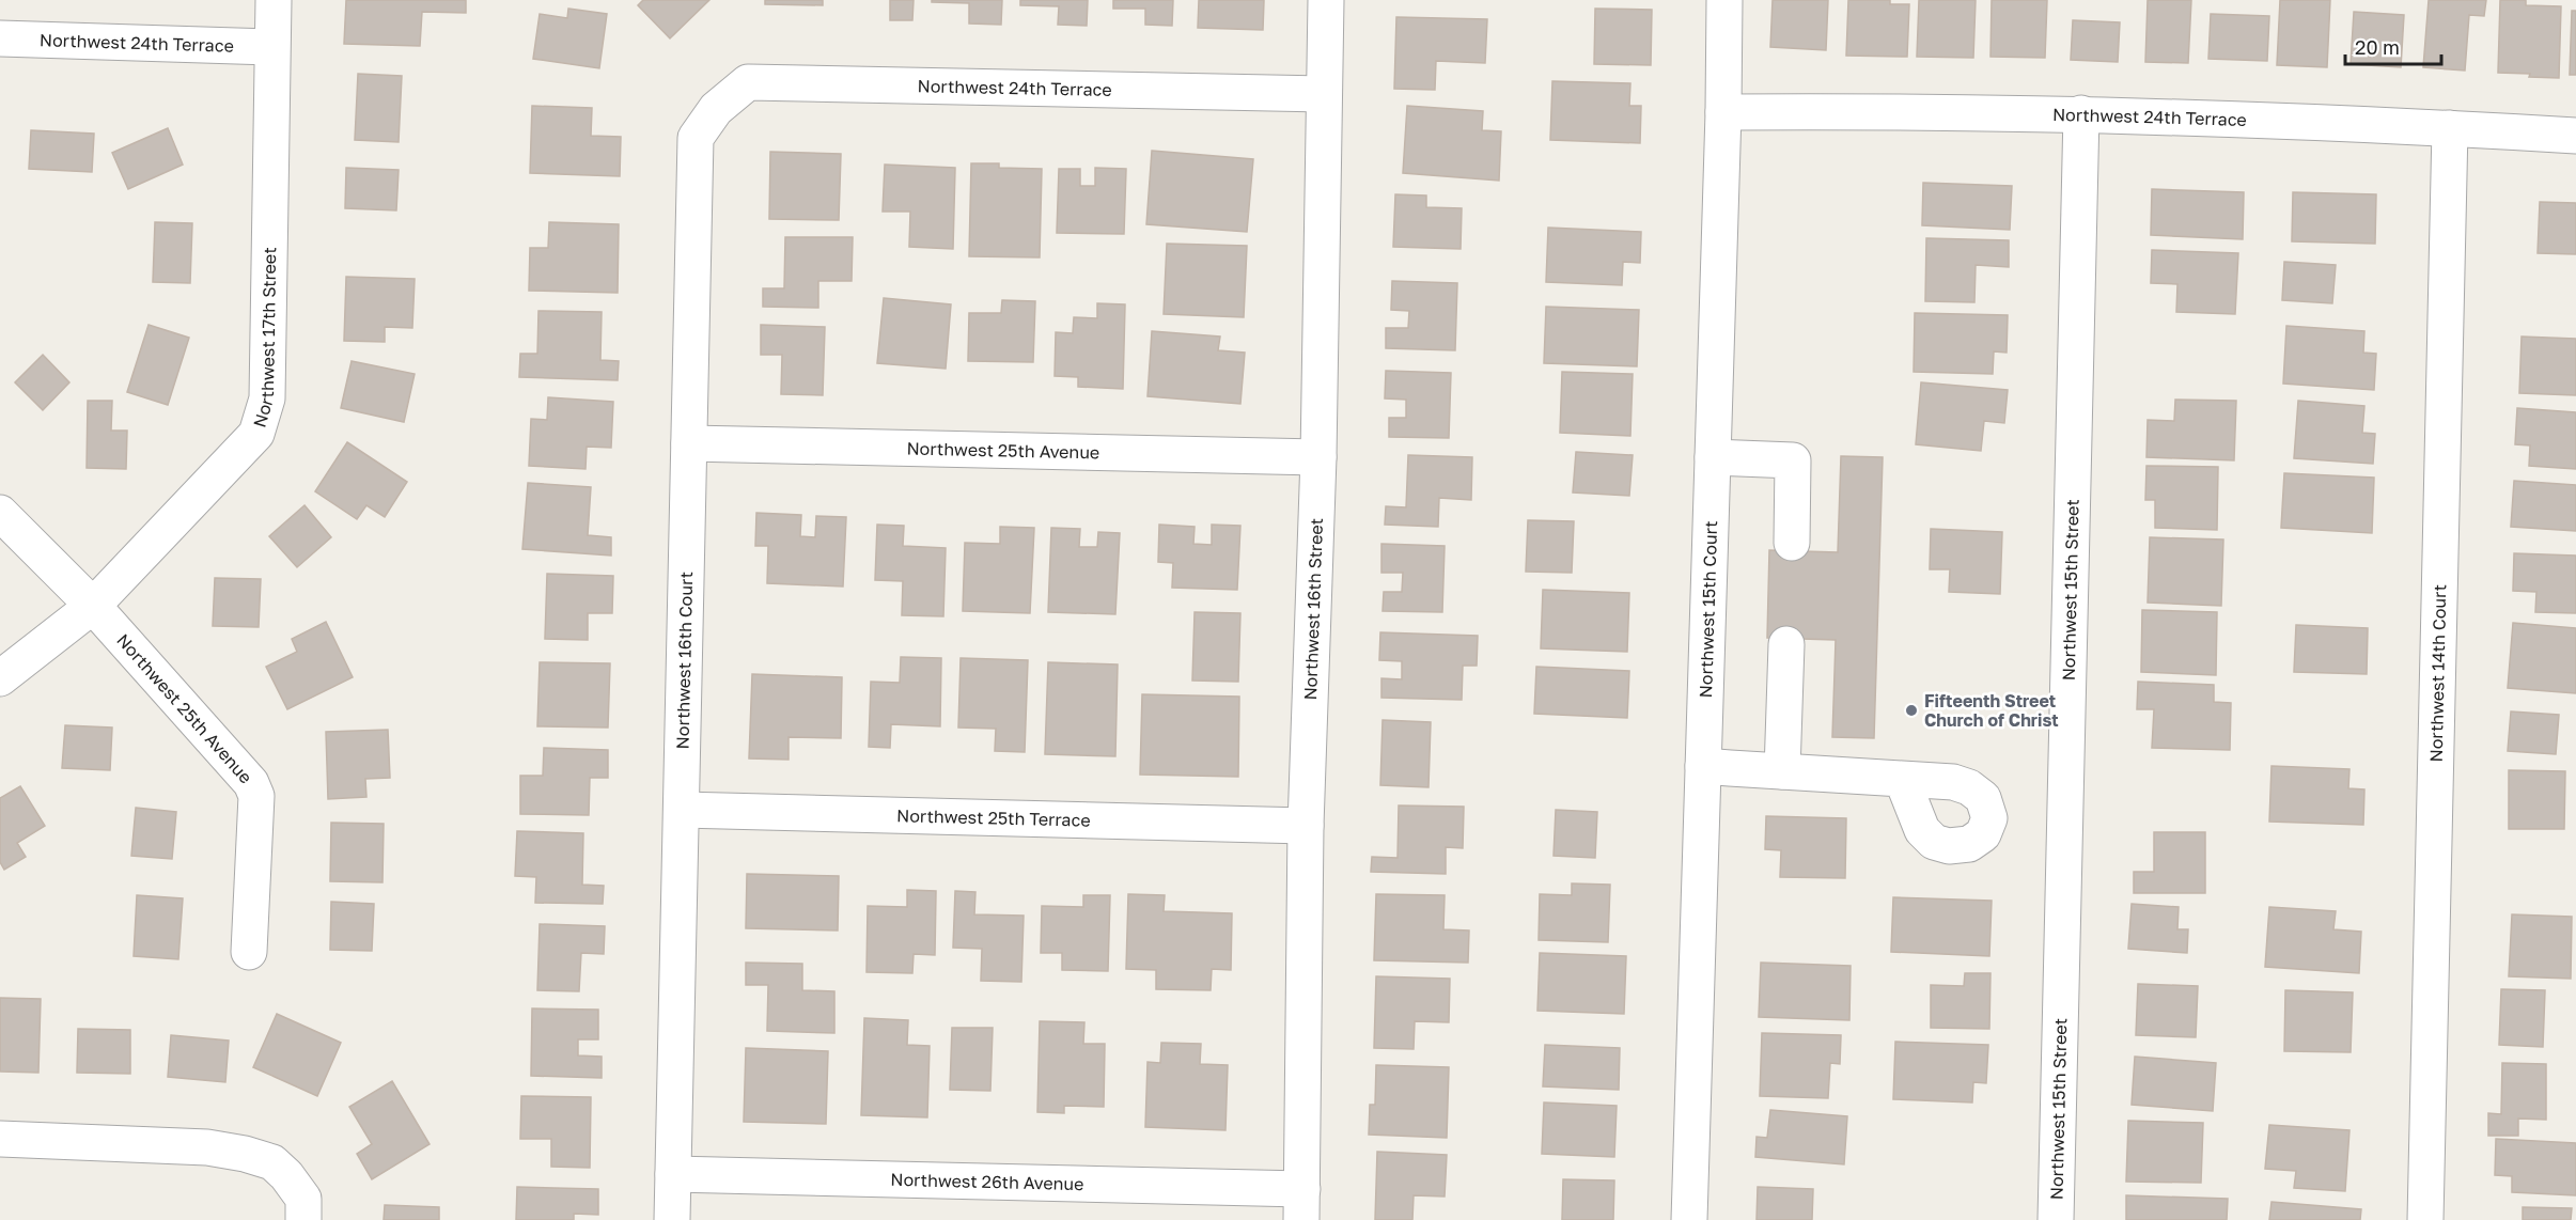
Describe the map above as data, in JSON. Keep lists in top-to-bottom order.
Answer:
{
  "streets": {
    "street": [
      "Northwest 24th Terrace",
      "Northwest 17th Street",
      "Northwest 25th Avenue",
      "Northwest 15th Street",
      "Northwest 16th Street",
      "Northwest 15th Court",
      "Northwest 16th Court",
      "Northwest 14th Court",
      "Northwest 25th Terrace",
      "Northwest 26th Avenue"
    ]
  },
  "crossings": [
    ["Northwest 24th Terrace", "Northwest 17th Street"],
    ["Northwest 24th Terrace", "Northwest 15th Street"],
    ["Northwest 24th Terrace", "Northwest 16th Street"],
    ["Northwest 24th Terrace", "Northwest 15th Court"],
    ["Northwest 24th Terrace", "Northwest 16th Court"],
    ["Northwest 24th Terrace", "Northwest 14th Court"],
    ["Northwest 17th Street", "Northwest 25th Avenue"],
    ["Northwest 25th Avenue", "Northwest 16th Street"],
    ["Northwest 25th Avenue", "Northwest 16th Court"],
    ["Northwest 16th Street", "Northwest 25th Terrace"],
    ["Northwest 16th Street", "Northwest 26th Avenue"],
    ["Northwest 16th Court", "Northwest 25th Terrace"],
    ["Northwest 16th Court", "Northwest 26th Avenue"]
  ],
  "places": ["Fifteenth Street Church of Christ"],
  "scale_bar": "20 m"
}
